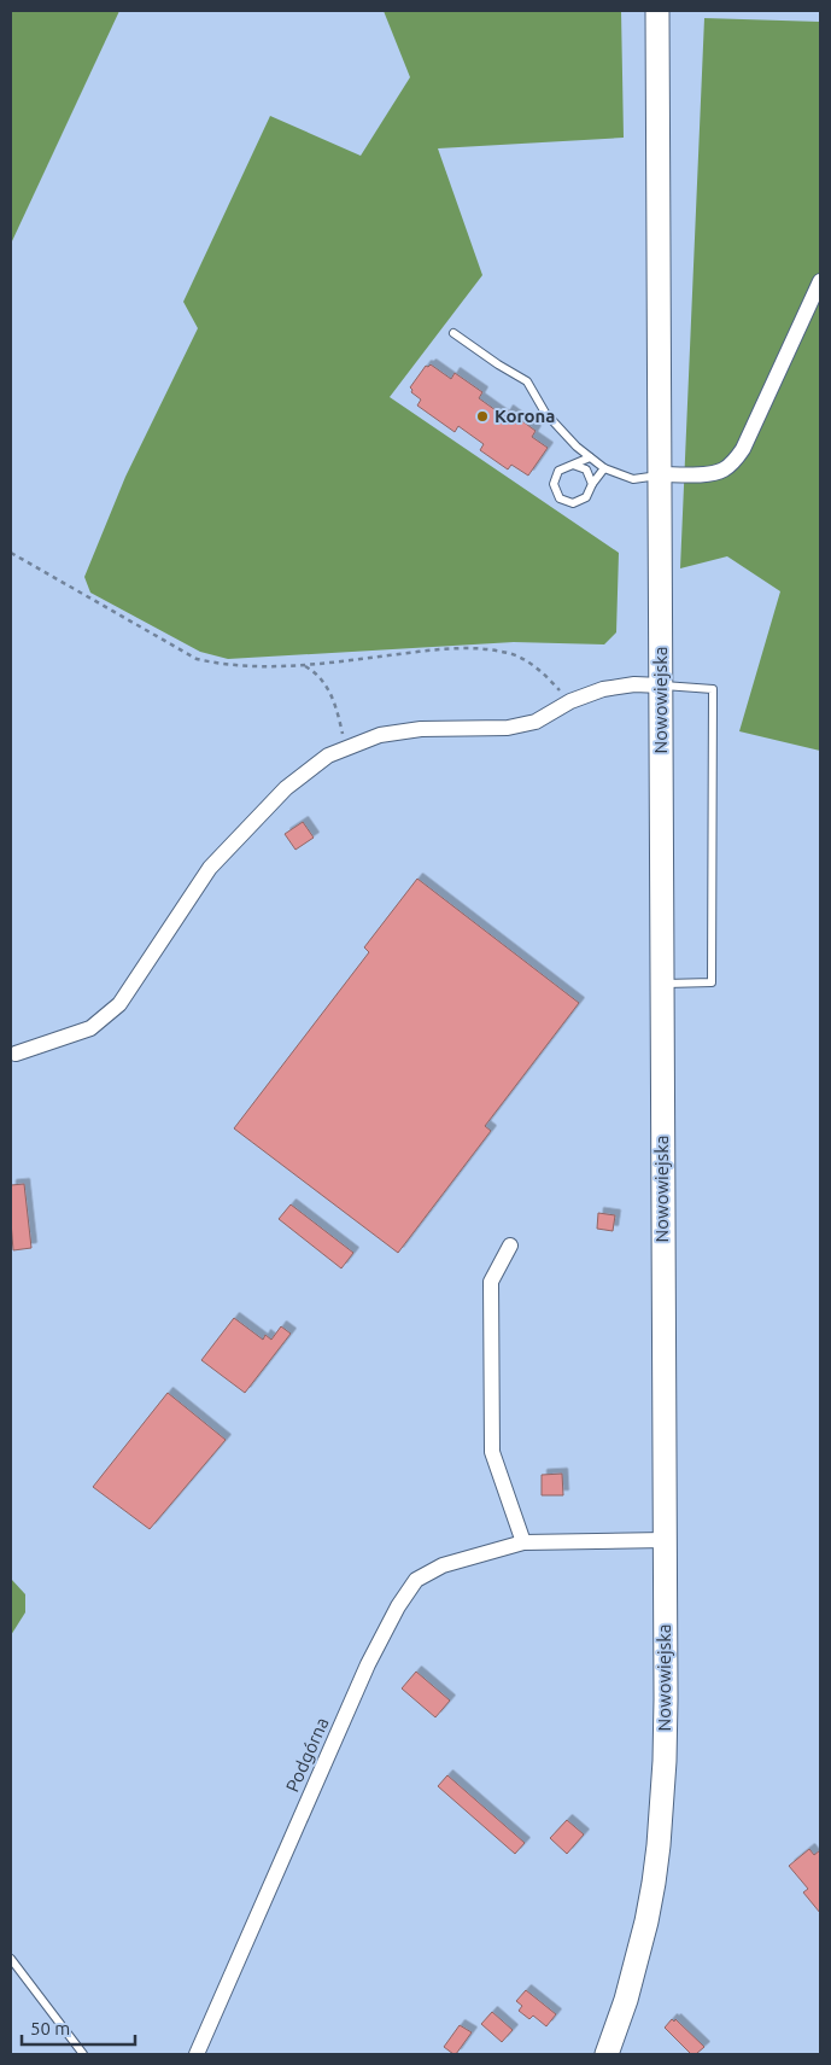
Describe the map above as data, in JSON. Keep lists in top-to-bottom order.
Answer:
{
  "streets": {
    "main road": ["Nowowiejska"],
    "street": ["Podgórna"]
  },
  "crossings": [
    ["Nowowiejska", "Podgórna"]
  ],
  "places": ["Korona"],
  "scale_bar": "50 m"
}
